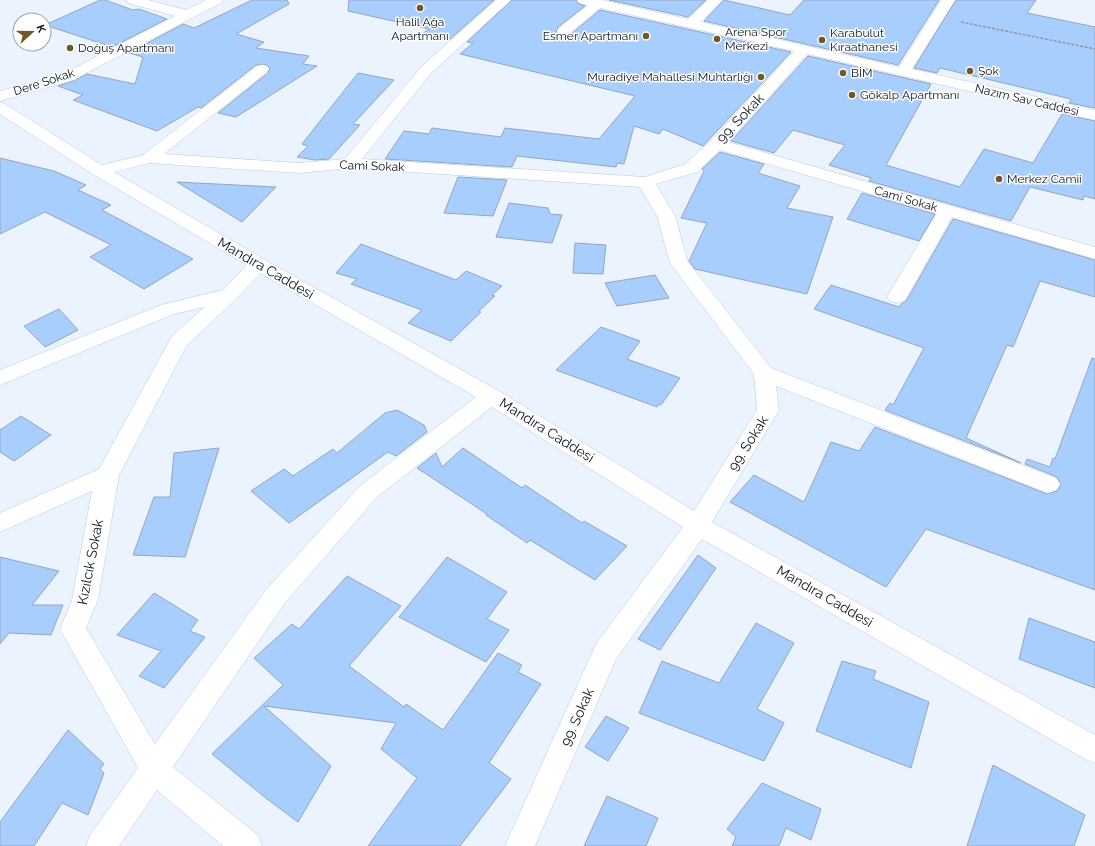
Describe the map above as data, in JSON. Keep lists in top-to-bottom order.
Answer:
{
  "streets": {
    "street": [
      "Dere Sokak",
      "Nazım Sav Caddesi",
      "99. Sokak",
      "Cami Sokak",
      "Mandıra Caddesi",
      "Kızılcık Sokak"
    ]
  },
  "crossings": [
    ["Nazım Sav Caddesi", "99. Sokak"],
    ["99. Sokak", "Cami Sokak"],
    ["99. Sokak", "Mandıra Caddesi"],
    ["Cami Sokak", "Mandıra Caddesi"],
    ["Mandıra Caddesi", "Kızılcık Sokak"]
  ],
  "places": [
    "Halil Ağa Apartmanı",
    "Esmer Apartmanı",
    "Arena Spor Merkezi",
    "Karabulut Kıraathanesi",
    "Doğuş Apartmanı",
    "Şok",
    "BİM",
    "Muradiye Mahallesi Muhtarlığı",
    "Gökalp Apartmanı",
    "Merkez Camii"
  ],
  "north": "right"
}
